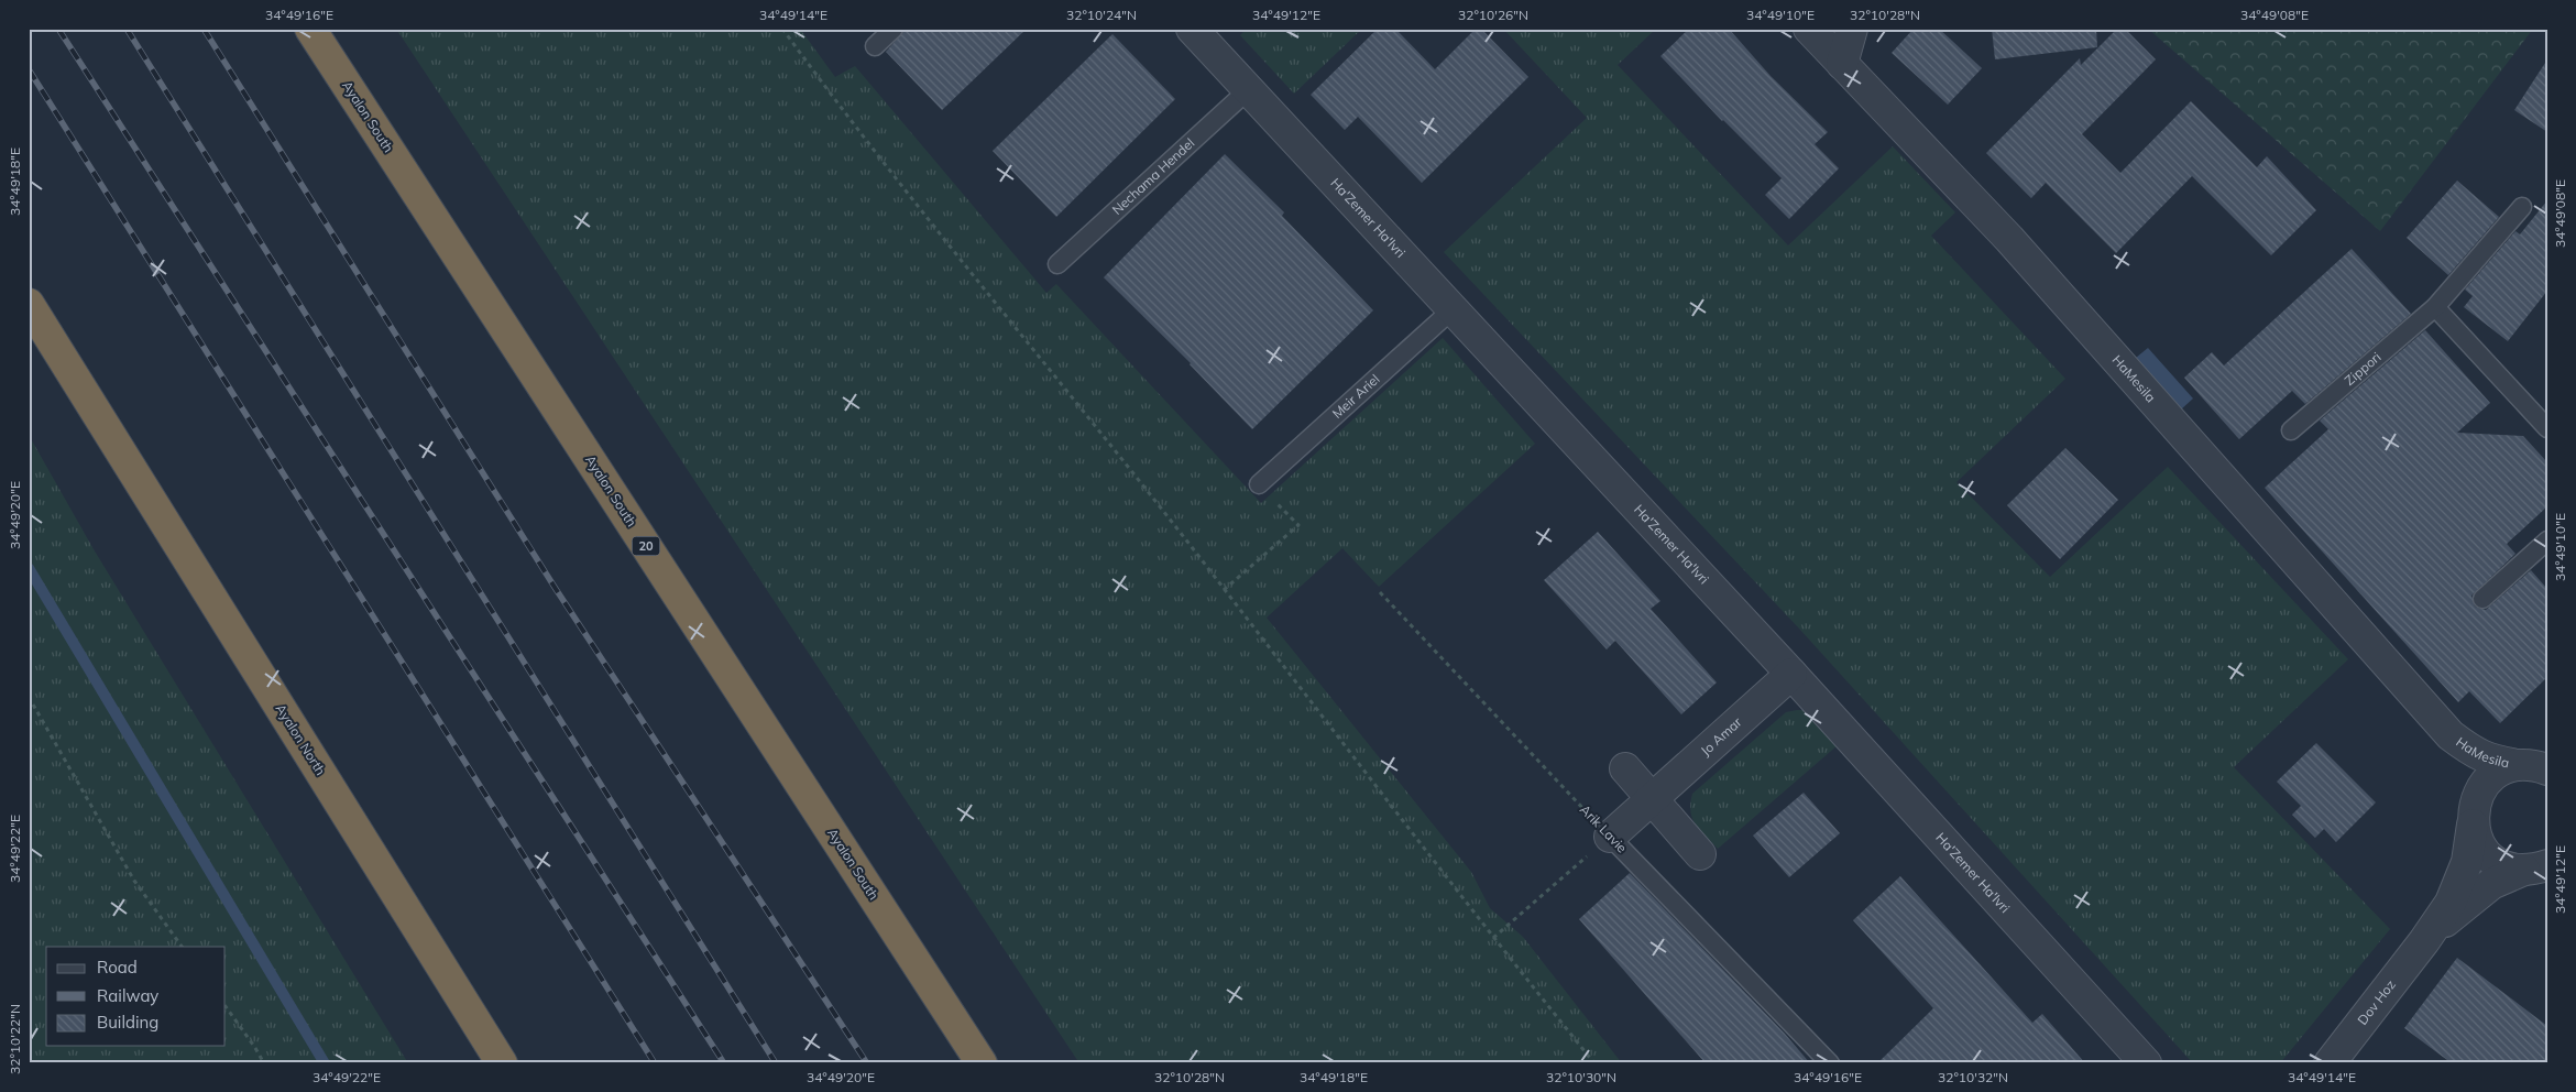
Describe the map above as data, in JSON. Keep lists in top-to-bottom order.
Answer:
{
  "streets": {
    "highway": ["Ayalon South", "20", "Ayalon North"],
    "street": [
      "Ha'Zemer Ha'Ivri",
      "HaMesila",
      "Jo Amar",
      "Dov Hoz"
    ],
    "lane": [
      "Nechama Hendel",
      "Zippori",
      "Meir Ariel",
      "Arik Lavie"
    ]
  },
  "crossings": [
    ["Nechama Hendel", "Ha'Zemer Ha'Ivri"],
    ["Ha'Zemer Ha'Ivri", "Meir Ariel"],
    ["Ha'Zemer Ha'Ivri", "Jo Amar"],
    ["HaMesila", "Dov Hoz"],
    ["Jo Amar", "Arik Lavie"]
  ],
  "legend": ["Road", "Railway", "Building"],
  "coordinates": [
    "34°49'16\"E",
    "34°49'14\"E",
    "32°10'24\"N",
    "34°49'12\"E",
    "32°10'26\"N",
    "34°49'10\"E",
    "32°10'28\"N",
    "34°49'08\"E",
    "34°49'18\"E",
    "34°49'20\"E",
    "34°49'22\"E",
    "32°10'22\"N",
    "32°10'30\"N",
    "32°10'32\"N"
  ]
}
